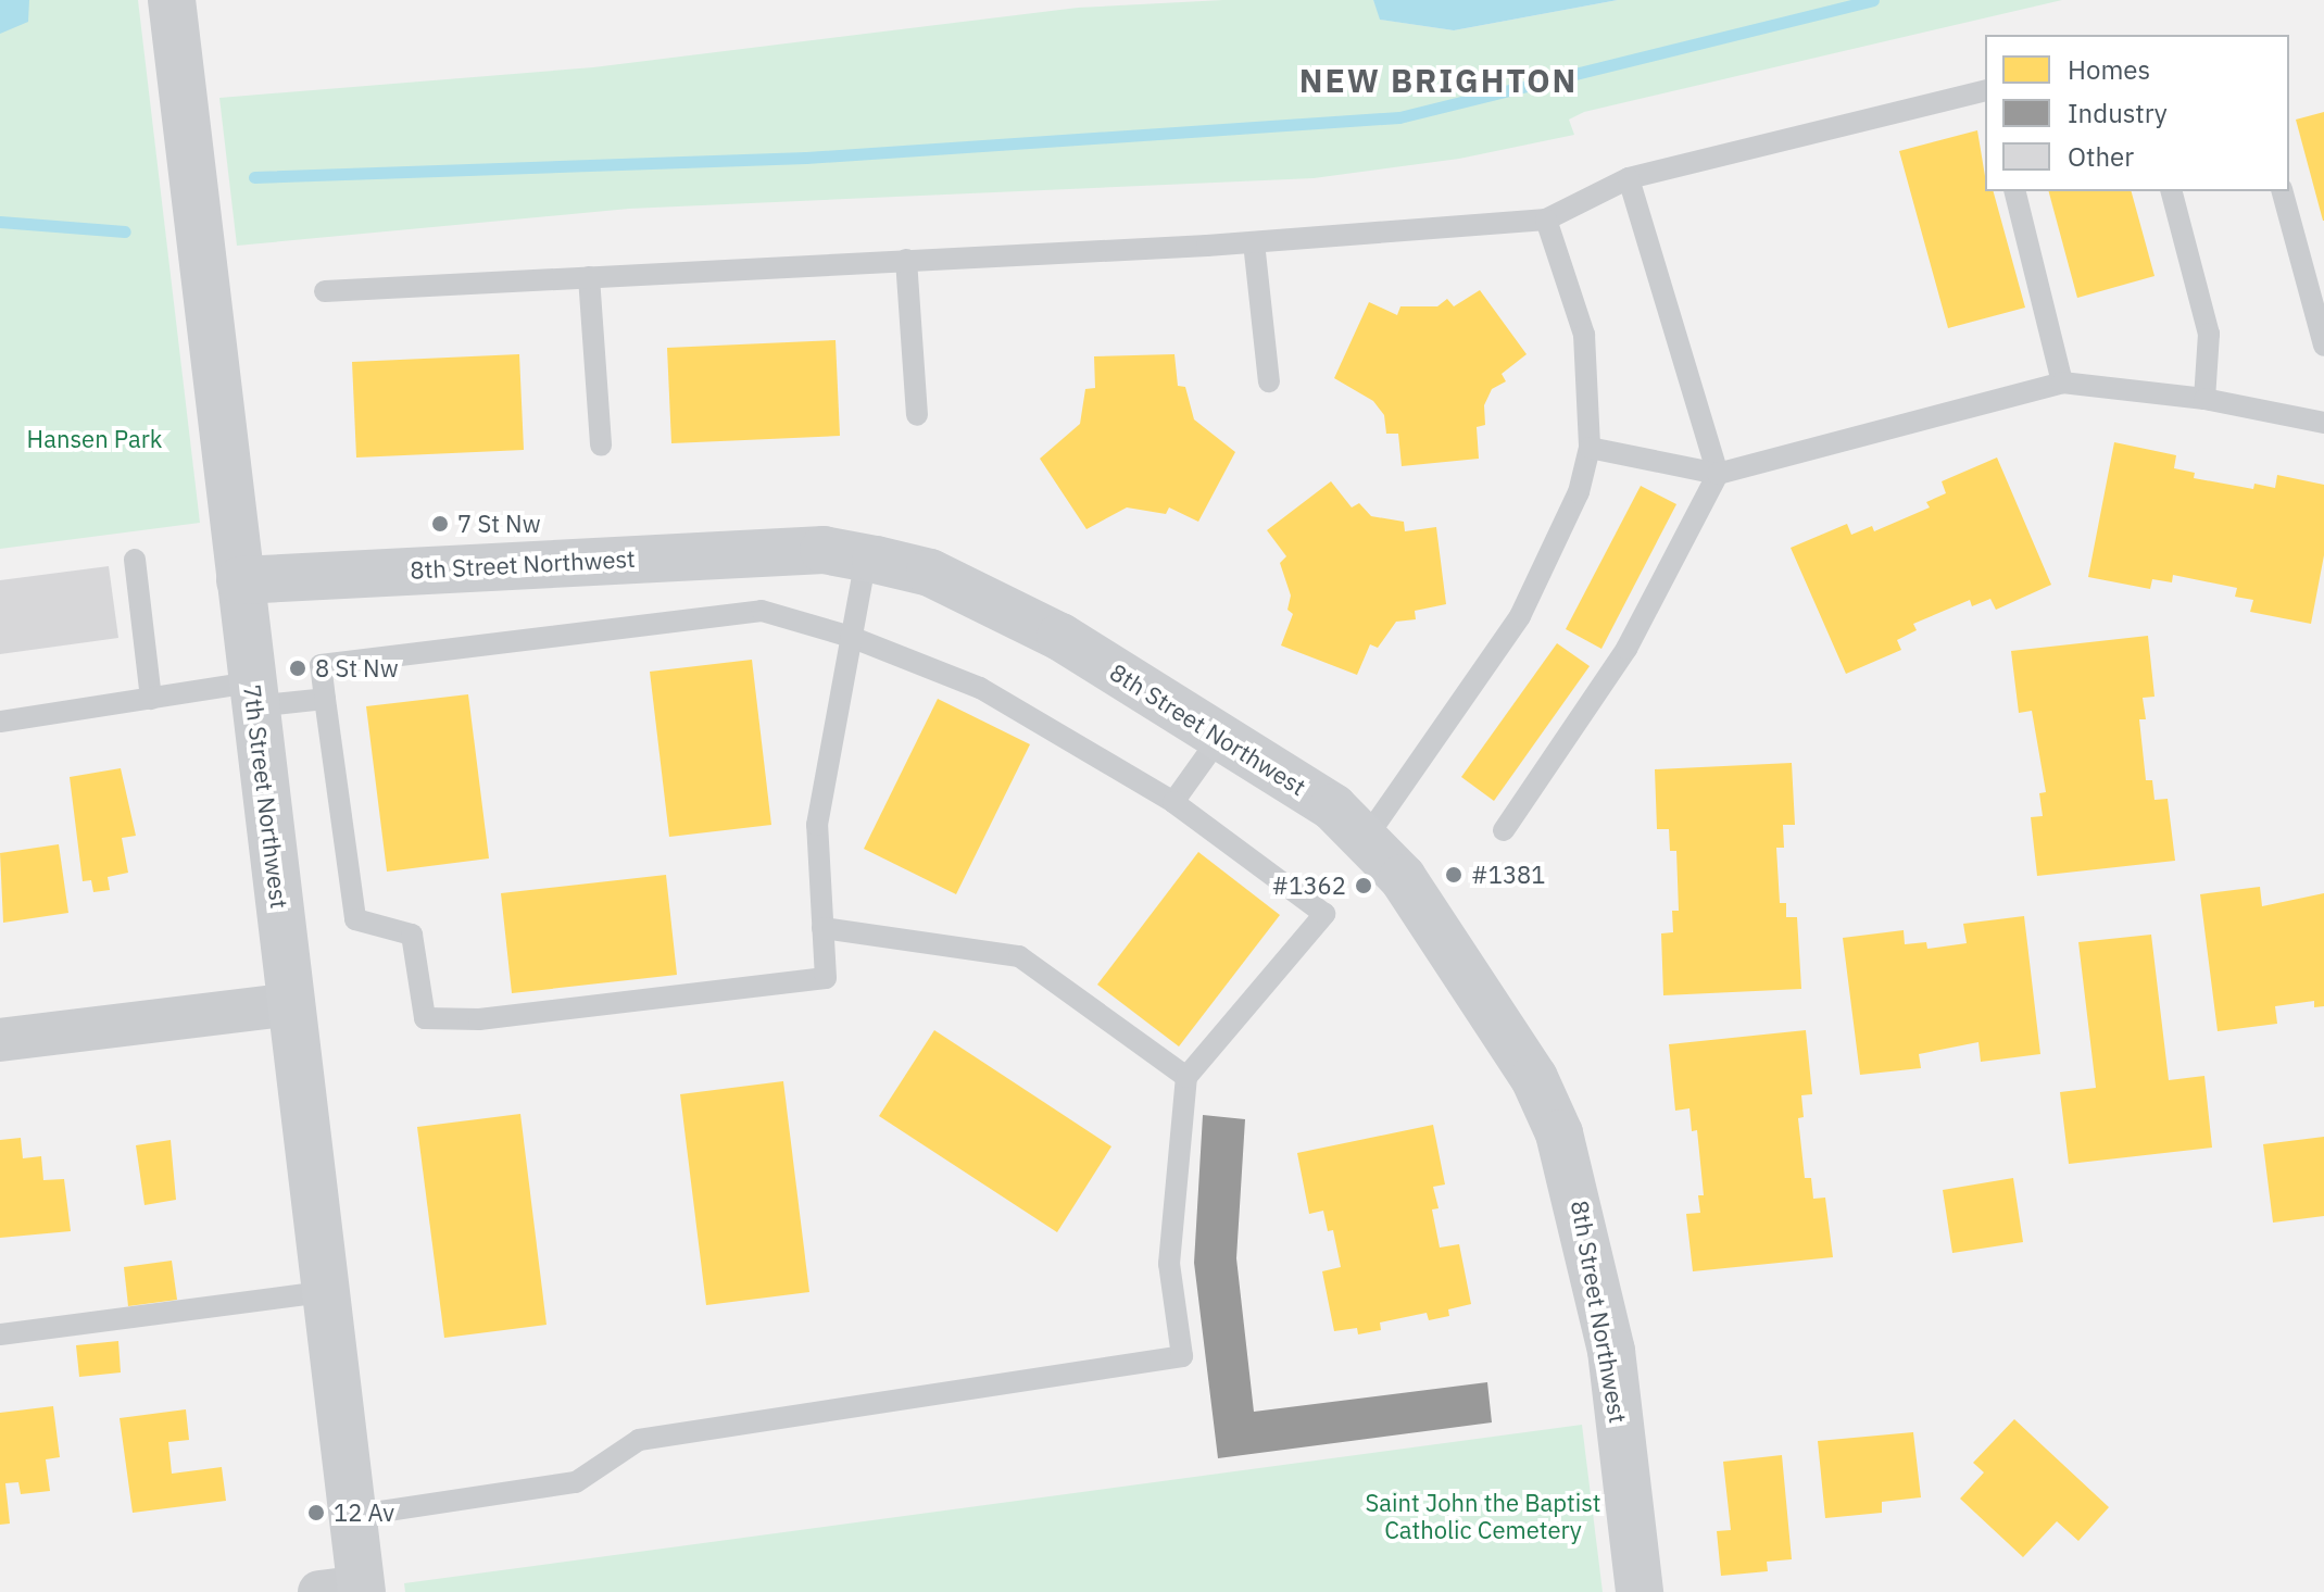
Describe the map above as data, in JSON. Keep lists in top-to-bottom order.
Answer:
{
  "streets": {
    "street": ["8th Street Northwest", "7th Street Northwest"]
  },
  "crossings": [
    ["8th Street Northwest", "7th Street Northwest"]
  ],
  "districts": ["NEW BRIGHTON"],
  "parks": ["Hansen Park", "Saint John the Baptist Catholic Cemetery"],
  "places": [
    "7 St Nw",
    "8 St Nw",
    "#1381",
    "#1362",
    "12 Av"
  ],
  "legend": ["Homes", "Industry", "Other"]
}
